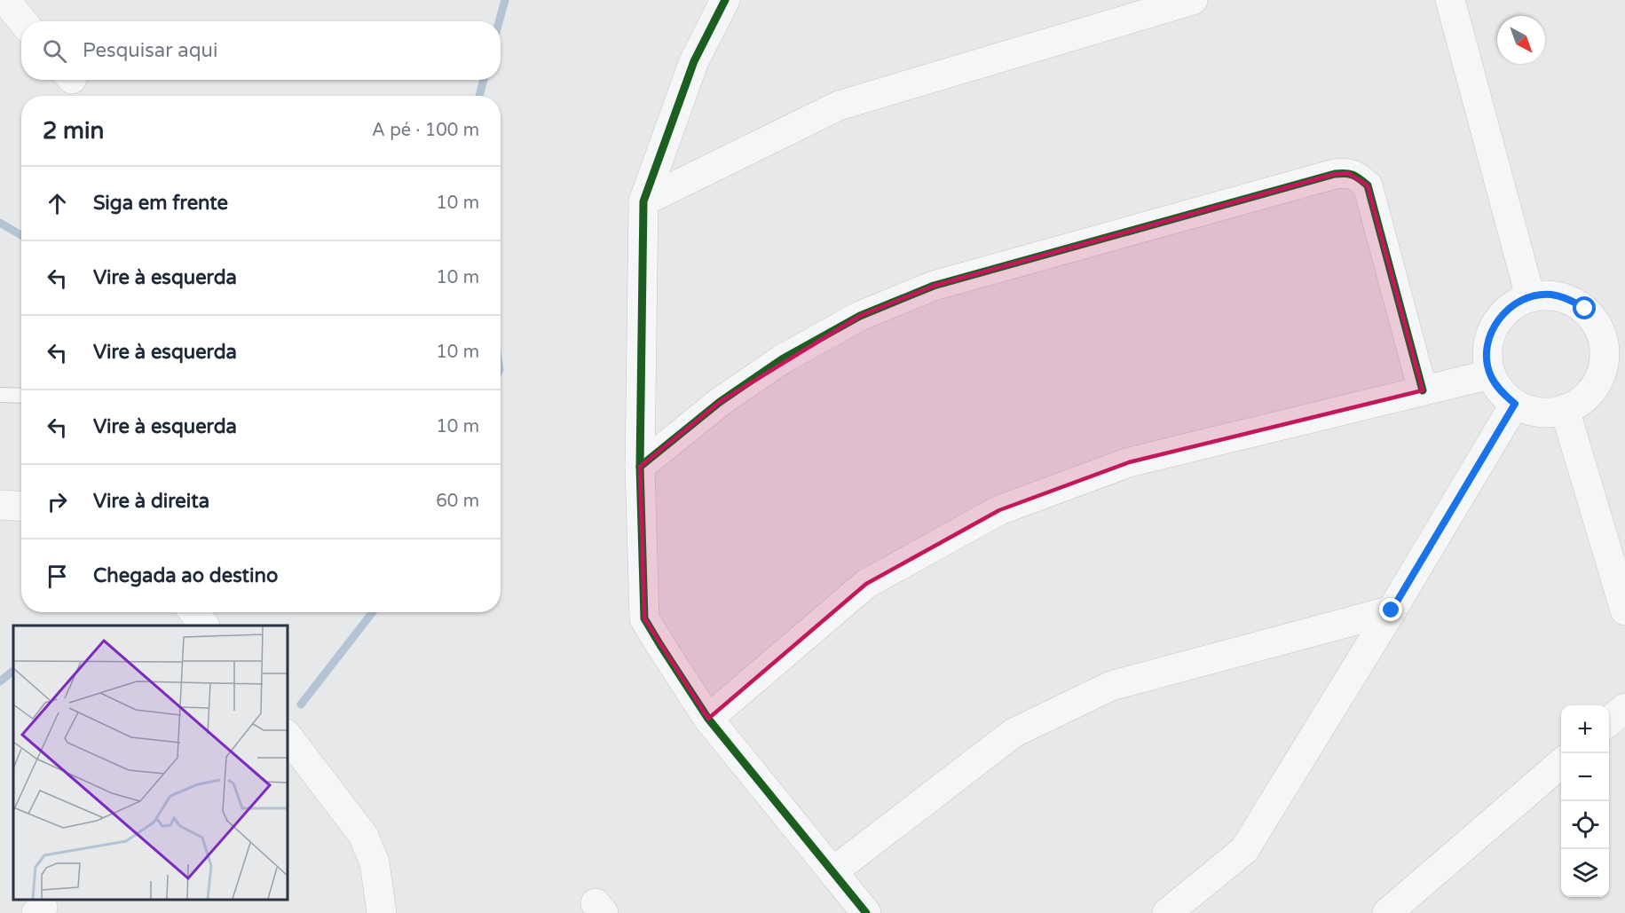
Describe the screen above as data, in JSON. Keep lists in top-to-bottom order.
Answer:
{
  "north": "bottom right",
  "page": {
    "search": "Pesquisar aqui",
    "heading": ["2 min", "A pé · 100 m"],
    "list": [
      ["Siga em frente", "10 m"],
      ["Vire à esquerda", "10 m"],
      ["Vire à esquerda", "10 m"],
      ["Vire à esquerda", "10 m"],
      ["Vire à direita", "60 m"],
      "Chegada ao destino"
    ],
    "map_buttons": ["+", "−"]
  }
}
